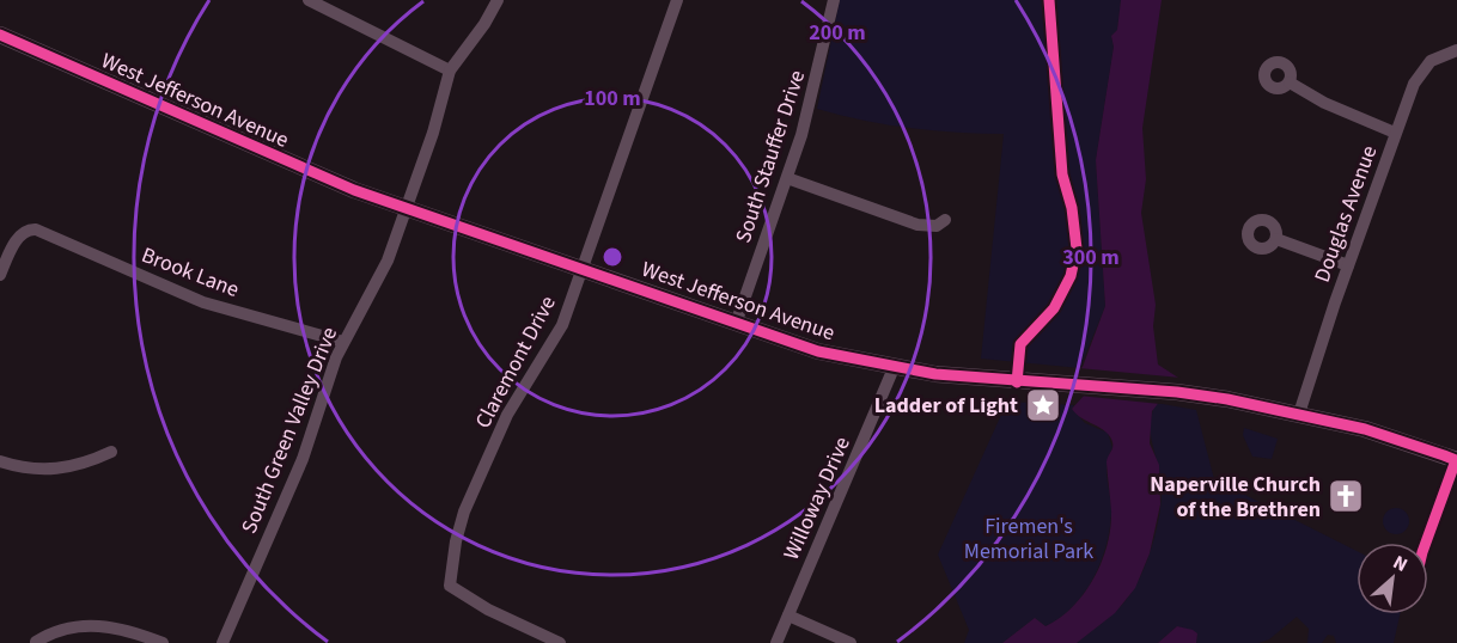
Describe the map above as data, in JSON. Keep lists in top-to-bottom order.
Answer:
{
  "streets": {
    "street": [
      "West Jefferson Avenue",
      "South Stauffer Drive",
      "Douglas Avenue",
      "Brook Lane",
      "Claremont Drive",
      "South Green Valley Drive",
      "Willoway Drive"
    ]
  },
  "crossings": [
    ["West Jefferson Avenue", "South Stauffer Drive"],
    ["West Jefferson Avenue", "Douglas Avenue"],
    ["West Jefferson Avenue", "Claremont Drive"],
    ["West Jefferson Avenue", "South Green Valley Drive"],
    ["West Jefferson Avenue", "Willoway Drive"],
    ["Brook Lane", "South Green Valley Drive"]
  ],
  "parks": ["Firemen's Memorial Park"],
  "places": {
    "place": ["Ladder of Light"],
    "church": ["Naperville Church of the Brethren"]
  },
  "north": "top right",
  "rings": ["200 m", "100 m", "300 m"]
}
